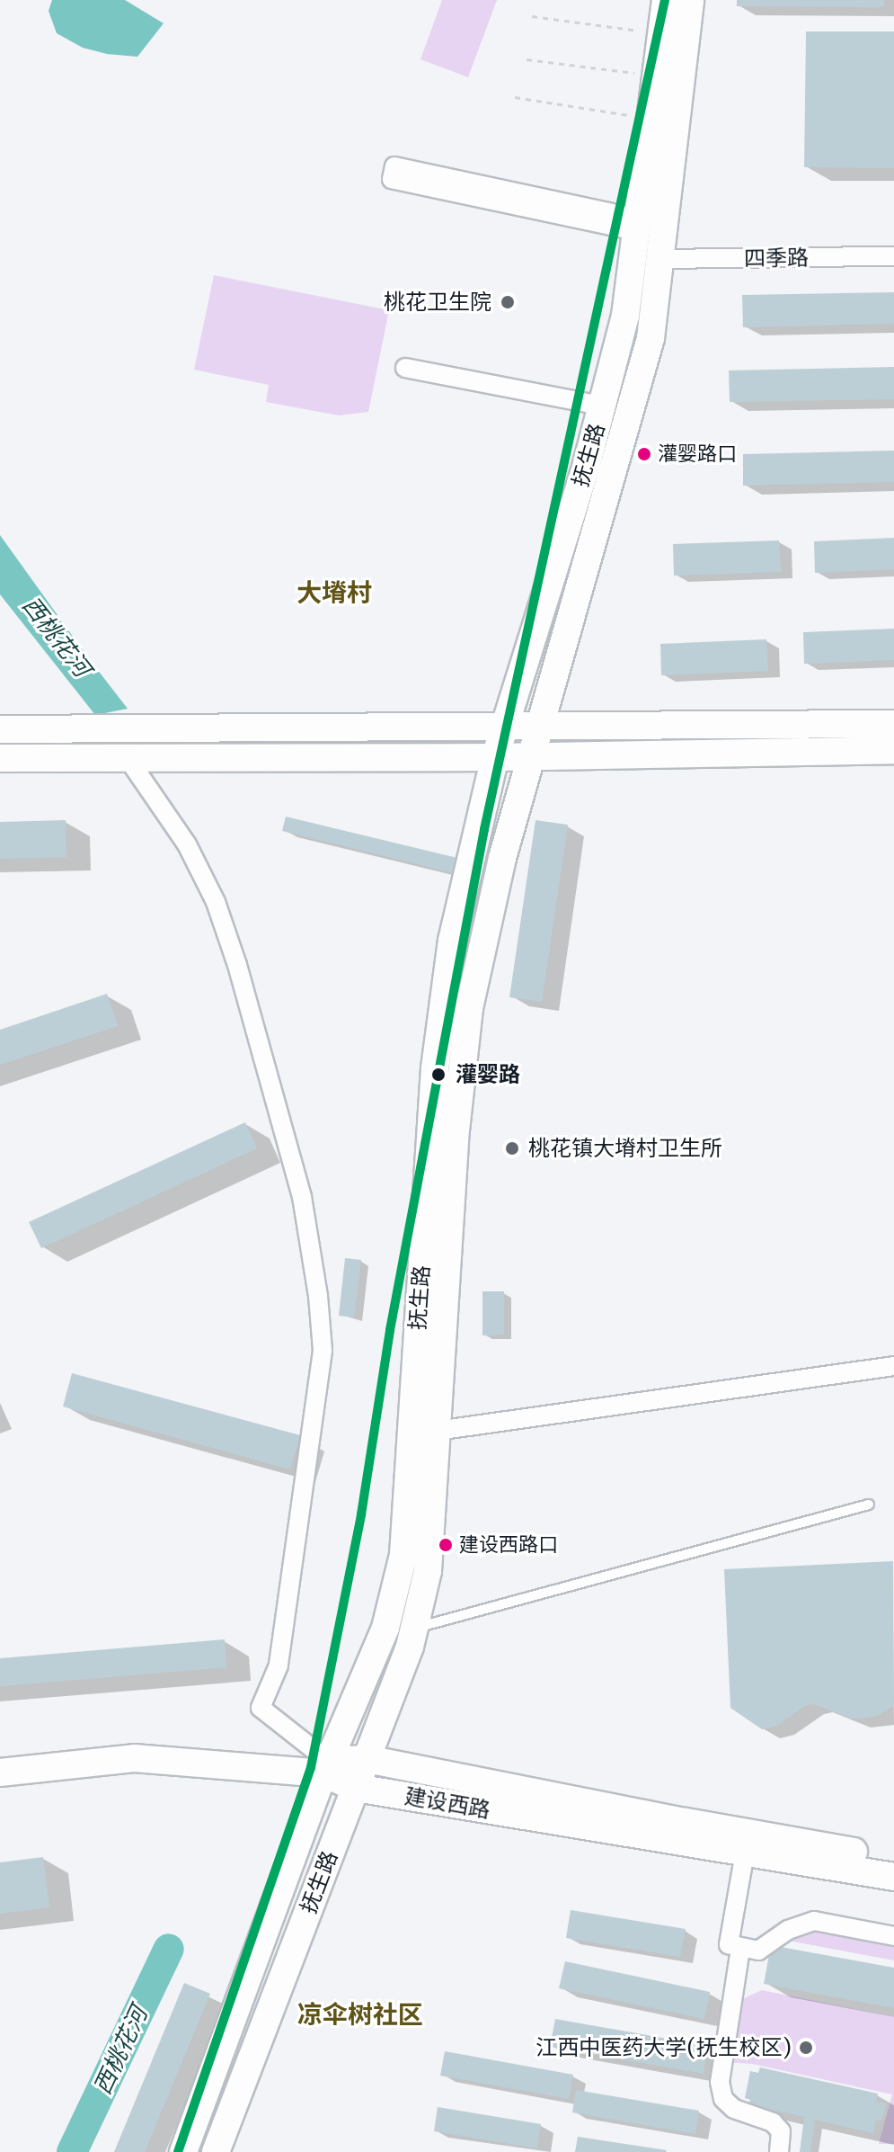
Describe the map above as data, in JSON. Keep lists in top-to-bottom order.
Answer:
{
  "streets": {
    "main road": ["抚生路", "建设西路"],
    "street": ["四季路"]
  },
  "crossings": [
    ["四季路", "抚生路"],
    ["抚生路", "建设西路"]
  ],
  "districts": ["大塉村", "凉伞树社区"],
  "water": ["西桃花河"],
  "places": [
    "桃花卫生院",
    "灌婴路口",
    "灌婴路",
    "桃花镇大塉村卫生所",
    "建设西路口",
    "江西中医药大学(抚生校区)"
  ]
}
